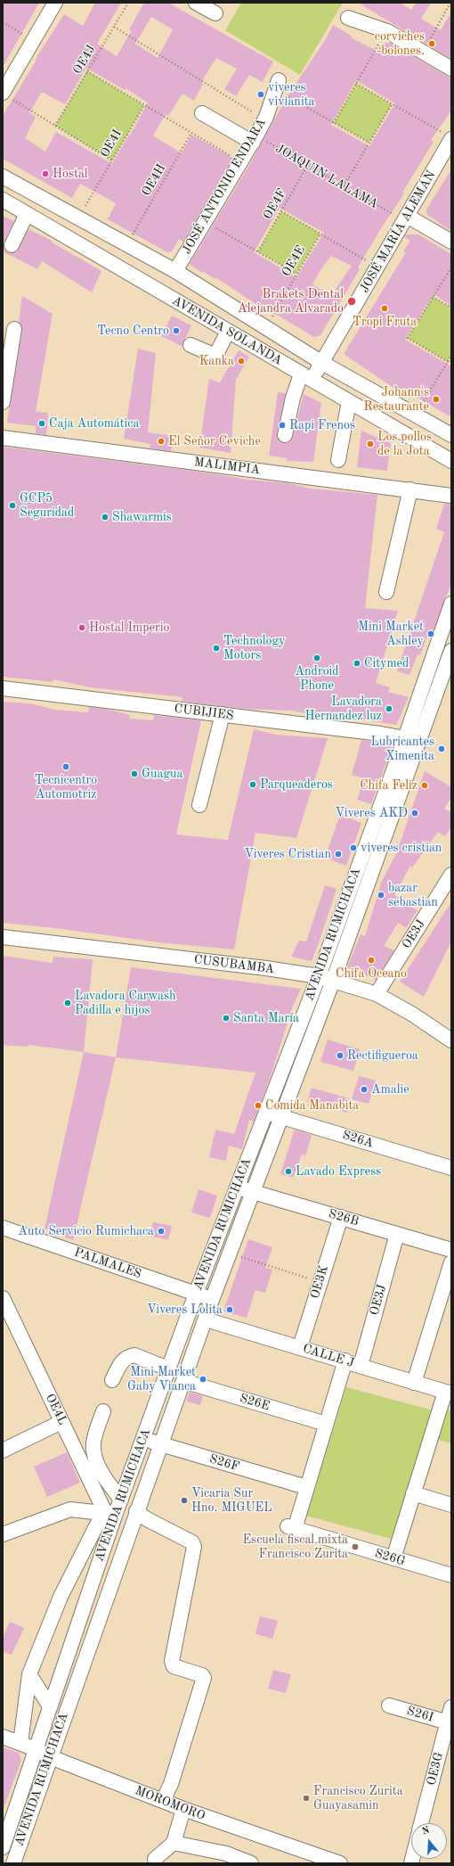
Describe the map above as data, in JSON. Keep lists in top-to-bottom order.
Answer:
{
  "streets": {
    "street": [
      "JOSÉ ANTONIO ENDARA",
      "JOSÉ MARÍA ALEMÁN",
      "AVENIDA SOLANDA",
      "MALIMPIA",
      "CUBIJIES",
      "AVENIDA RUMICHACA",
      "OE3J",
      "CUSUBAMBA",
      "S26A",
      "S26B",
      "PALMALES",
      "OE3K",
      "CALLE J",
      "S26E",
      "OE4L",
      "S26F",
      "S26G",
      "S26I",
      "OE3G",
      "MOROMORO"
    ],
    "path": [
      "OE4J",
      "OE4I",
      "JOAQUIN LALAMA",
      "OE4H",
      "OE4F",
      "OE4E"
    ]
  },
  "crossings": [
    ["JOAQUIN LALAMA", "JOSÉ ANTONIO ENDARA"],
    ["JOAQUIN LALAMA", "OE4F"],
    ["JOAQUIN LALAMA", "JOSÉ MARÍA ALEMÁN"],
    ["JOSÉ ANTONIO ENDARA", "AVENIDA SOLANDA"],
    ["JOSÉ MARÍA ALEMÁN", "AVENIDA SOLANDA"],
    ["CUBIJIES", "AVENIDA RUMICHACA"],
    ["AVENIDA RUMICHACA", "CUSUBAMBA"],
    ["AVENIDA RUMICHACA", "S26A"],
    ["AVENIDA RUMICHACA", "S26B"],
    ["AVENIDA RUMICHACA", "PALMALES"],
    ["AVENIDA RUMICHACA", "CALLE J"],
    ["AVENIDA RUMICHACA", "S26E"],
    ["AVENIDA RUMICHACA", "OE4L"],
    ["AVENIDA RUMICHACA", "S26F"],
    ["AVENIDA RUMICHACA", "MOROMORO"],
    ["OE3J", "CUSUBAMBA"],
    ["OE3J", "S26B"],
    ["OE3J", "CALLE J"],
    ["S26B", "OE3K"],
    ["OE3K", "CALLE J"],
    ["S26F", "S26G"],
    ["S26I", "OE3G"]
  ],
  "places": [
    "corviches -bolones.",
    "viveres vivianita",
    "Hostal",
    "Brakets Dental Alejandra Alvarado",
    "Tropi Fruta",
    "Tecno Centro",
    "Kanka",
    "Johann's Restaurante",
    "Caja Automática",
    "Rapi Frenos",
    "El Señor Ceviche",
    "Los pollos de la Jota",
    "GCP5 Seguridad",
    "Shawarmis",
    "Hostal Imperio",
    "Mini Market Ashley",
    "Technology Motors",
    "Android Phone",
    "Citymed",
    "Lavadora Hernandez luz",
    "Lubricantes Ximenita",
    "Tecnicentro Automotriz",
    "Guagua",
    "Parqueaderos",
    "Chifa Feliz",
    "Viveres AKD",
    "viveres cristian",
    "Viveres Cristian",
    "bazar sebastian",
    "Chifa Oceano",
    "Lavadora Carwash Padilla e hijos",
    "Santa María",
    "Rectifigueroa",
    "Amalie",
    "Comida Manabita",
    "Lavado Express",
    "Auto Servicio Rumichaca",
    "Viveres Lolita",
    "Mini Market Gaby Vianca",
    "Vicaria Sur Hno. MIGUEL",
    "Escuela fiscal mixta Francisco Zurita",
    "Francisco Zurita Guayasamin"
  ],
  "north": "top"
}
